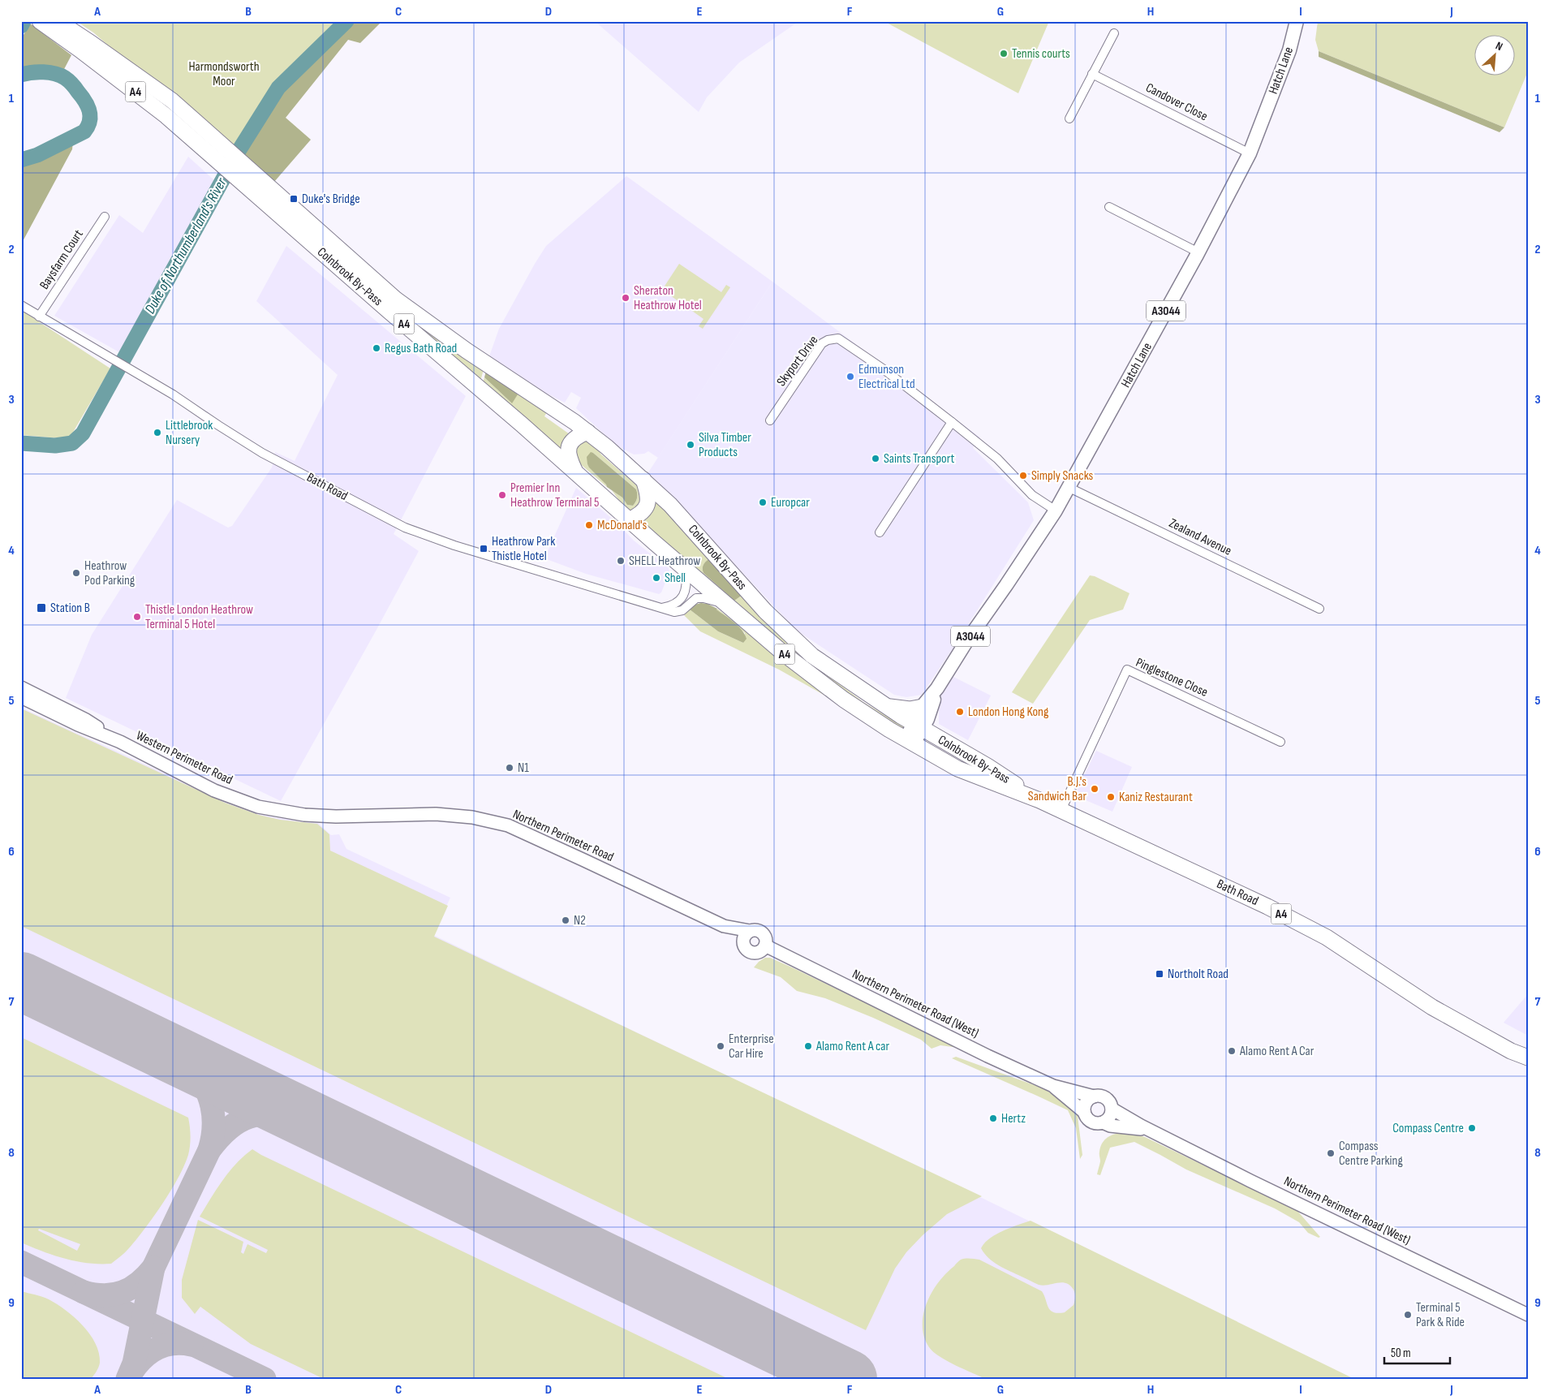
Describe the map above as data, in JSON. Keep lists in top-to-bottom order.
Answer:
{
  "streets": {
    "highway": ["A4", "Colnbrook By-Pass", "Bath Road"],
    "main road": ["Hatch Lane", "A3044"],
    "street": [
      "Candover Close",
      "Baysfarm Court",
      "Skyport Drive",
      "Zealand Avenue",
      "Pinglestone Close",
      "Western Perimeter Road",
      "Northern Perimeter Road",
      "Northern Perimeter Road (West)"
    ]
  },
  "crossings": [
    ["Hatch Lane", "Candover Close"],
    ["Hatch Lane", "Colnbrook By-Pass"],
    ["Hatch Lane", "Skyport Drive"],
    ["Hatch Lane", "Zealand Avenue"],
    ["Baysfarm Court", "Bath Road"],
    ["Colnbrook By-Pass", "Bath Road"],
    ["Bath Road", "Pinglestone Close"],
    ["Western Perimeter Road", "Northern Perimeter Road"],
    ["Northern Perimeter Road", "Northern Perimeter Road (West)"]
  ],
  "water": ["Duke of Northumberland's River"],
  "parks": ["Harmondsworth Moor"],
  "places": {
    "other": [
      "Tennis courts",
      "Sheraton Heathrow Hotel",
      "Regus Bath Road",
      "Edmunson Electrical Ltd",
      "Littlebrook Nursery",
      "Silva Timber Products",
      "Saints Transport",
      "Simply Snacks",
      "Premier Inn Heathrow Terminal 5",
      "Europcar",
      "McDonald's",
      "SHELL Heathrow",
      "Heathrow Pod Parking",
      "Shell",
      "Thistle London Heathrow Terminal 5 Hotel",
      "London Hong Kong",
      "N1",
      "B.J.'s Sandwich Bar",
      "Kaniz Restaurant",
      "N2",
      "Enterprise Car Hire",
      "Alamo Rent A car",
      "Alamo Rent A Car",
      "Hertz",
      "Compass Centre",
      "Compass Centre Parking",
      "Terminal 5 Park & Ride"
    ],
    "transit": [
      "Duke's Bridge",
      "Heathrow Park Thistle Hotel",
      "Station B",
      "Northolt Road"
    ]
  },
  "scale_bar": "50 m",
  "north": "top right",
  "grid": {
    "columns": [
      "A",
      "B",
      "C",
      "D",
      "E",
      "F",
      "G",
      "H",
      "I",
      "J"
    ],
    "rows": [
      "1",
      "2",
      "3",
      "4",
      "5",
      "6",
      "7",
      "8",
      "9"
    ]
  }
}
